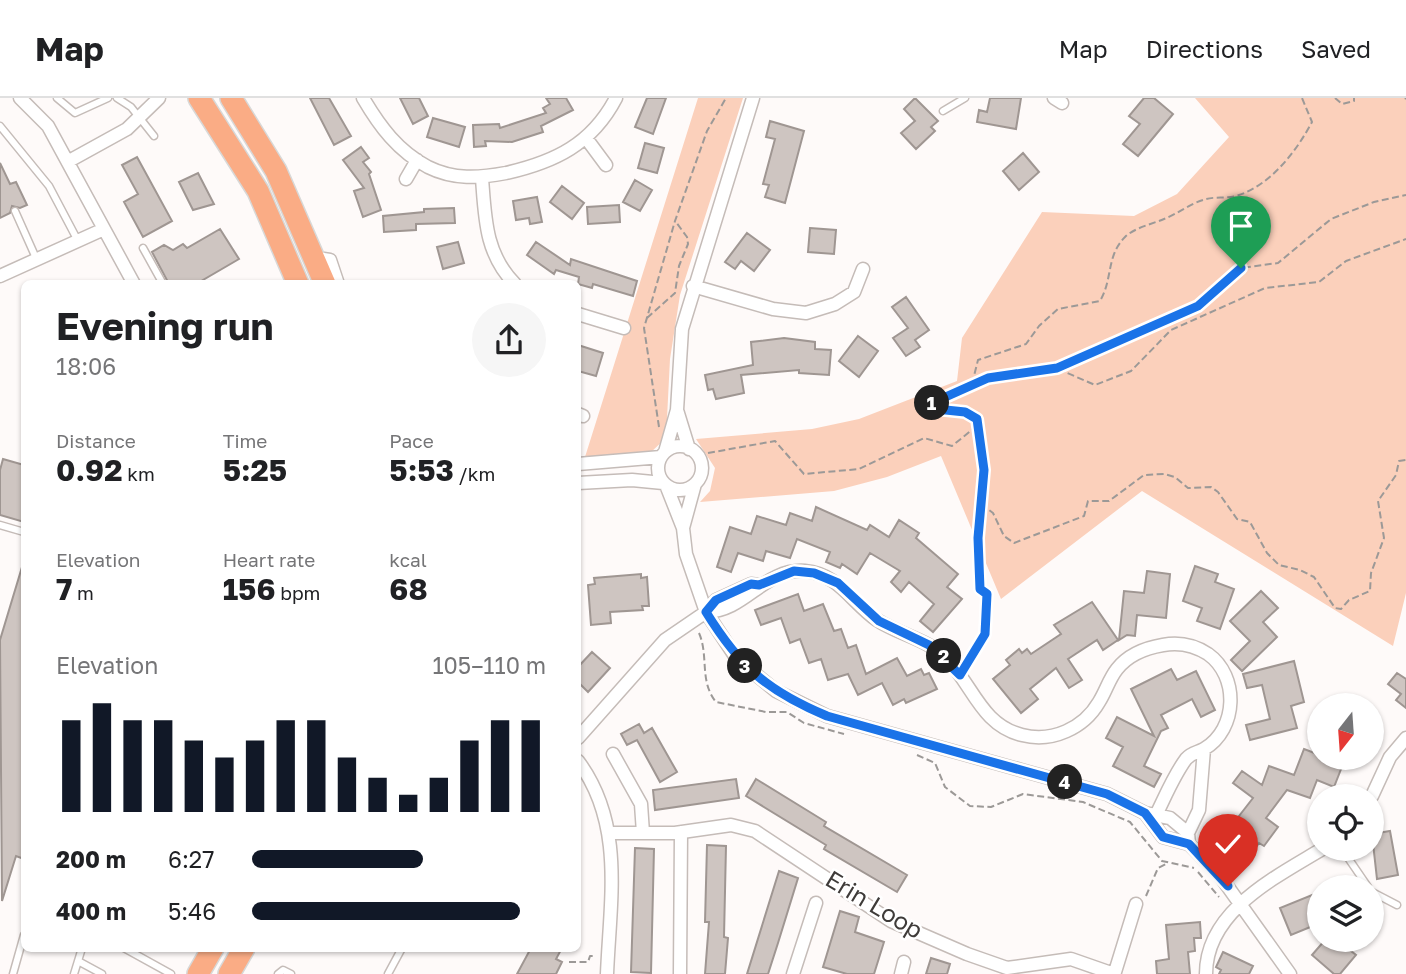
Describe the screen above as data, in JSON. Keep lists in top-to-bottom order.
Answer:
{
  "streets": {
    "street": ["Erin Loop"]
  },
  "north": "bottom",
  "page": {
    "header": "Map",
    "nav": ["Map", "Directions", "Saved"],
    "heading": ["Evening run", "18:06"],
    "pins": [
      "1",
      "2",
      "3",
      "4"
    ],
    "stats": [
      ["Distance", "0.92 km"],
      ["Time", "5:25"],
      ["Pace", "5:53 /km"],
      ["Elevation", "7 m"],
      ["Heart rate", "156 bpm"],
      ["kcal", "68"]
    ],
    "chart": ["Elevation", "105–110 m"],
    "list": [
      {
        "name": "200 m",
        "note": "6:27"
      },
      {
        "name": "400 m",
        "note": "5:46"
      }
    ]
  }
}
